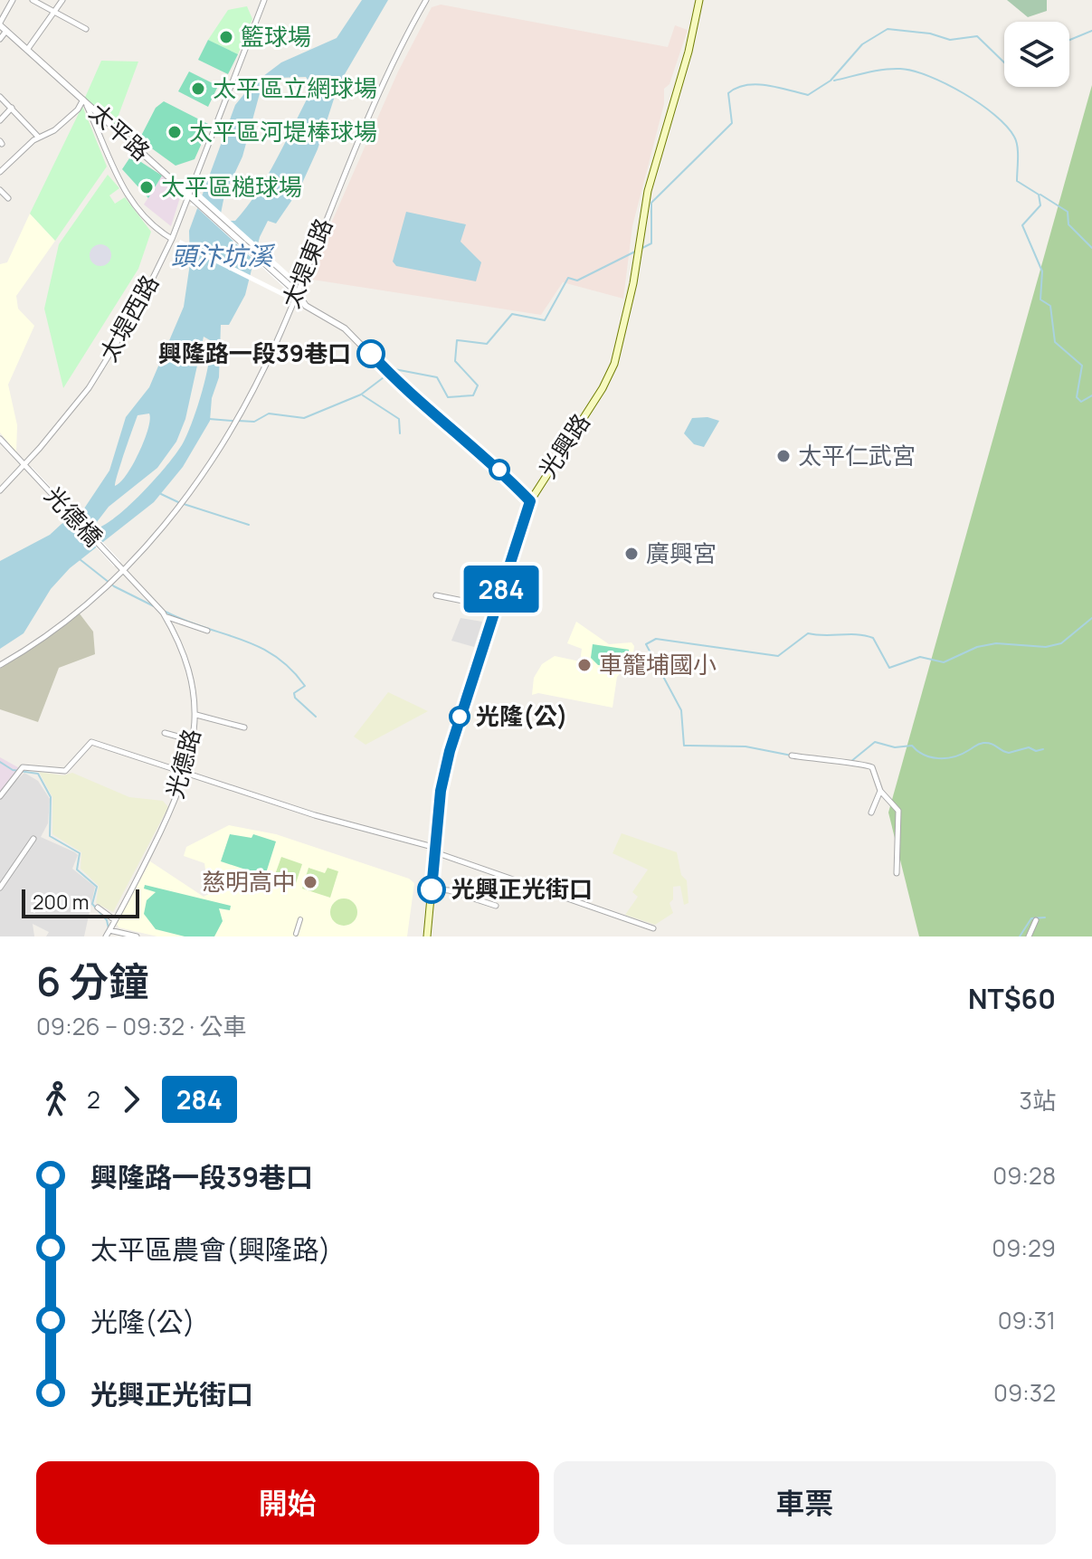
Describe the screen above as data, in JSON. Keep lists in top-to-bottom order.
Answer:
{
  "streets": {
    "main road": ["光興路"],
    "street": [
      "太平路",
      "太堤東路",
      "太堤西路",
      "光德橋",
      "光德路"
    ]
  },
  "crossings": [
    ["太平路", "太堤東路"],
    ["太平路", "太堤西路"],
    ["太平路", "光興路"],
    ["太堤東路", "光德路"],
    ["太堤西路", "光德橋"],
    ["光德橋", "光德路"]
  ],
  "water": ["頭汴坑溪"],
  "places": [
    "籃球場",
    "太平區立網球場",
    "太平區河堤棒球場",
    "太平區槌球場",
    "興隆路一段39巷口",
    "太平仁武宮",
    "廣興宮",
    "車籠埔國小",
    "光隆(公)",
    "慈明高中",
    "光興正光街口"
  ],
  "lines": ["bus line 284"],
  "scale_bar": "200 m",
  "page": {
    "on_map": "284",
    "scale": "200 m",
    "heading": ["6 分鐘", "09:26 – 09:32 · 公車", "NT$60"],
    "legs": ["2", "284", "3站"],
    "list": [
      {
        "name": "興隆路一段39巷口",
        "value": "09:28"
      },
      {
        "name": "太平區農會(興隆路)",
        "value": "09:29"
      },
      {
        "name": "光隆(公)",
        "value": "09:31"
      },
      {
        "name": "光興正光街口",
        "value": "09:32"
      }
    ],
    "buttons": ["開始", "車票"]
  }
}
